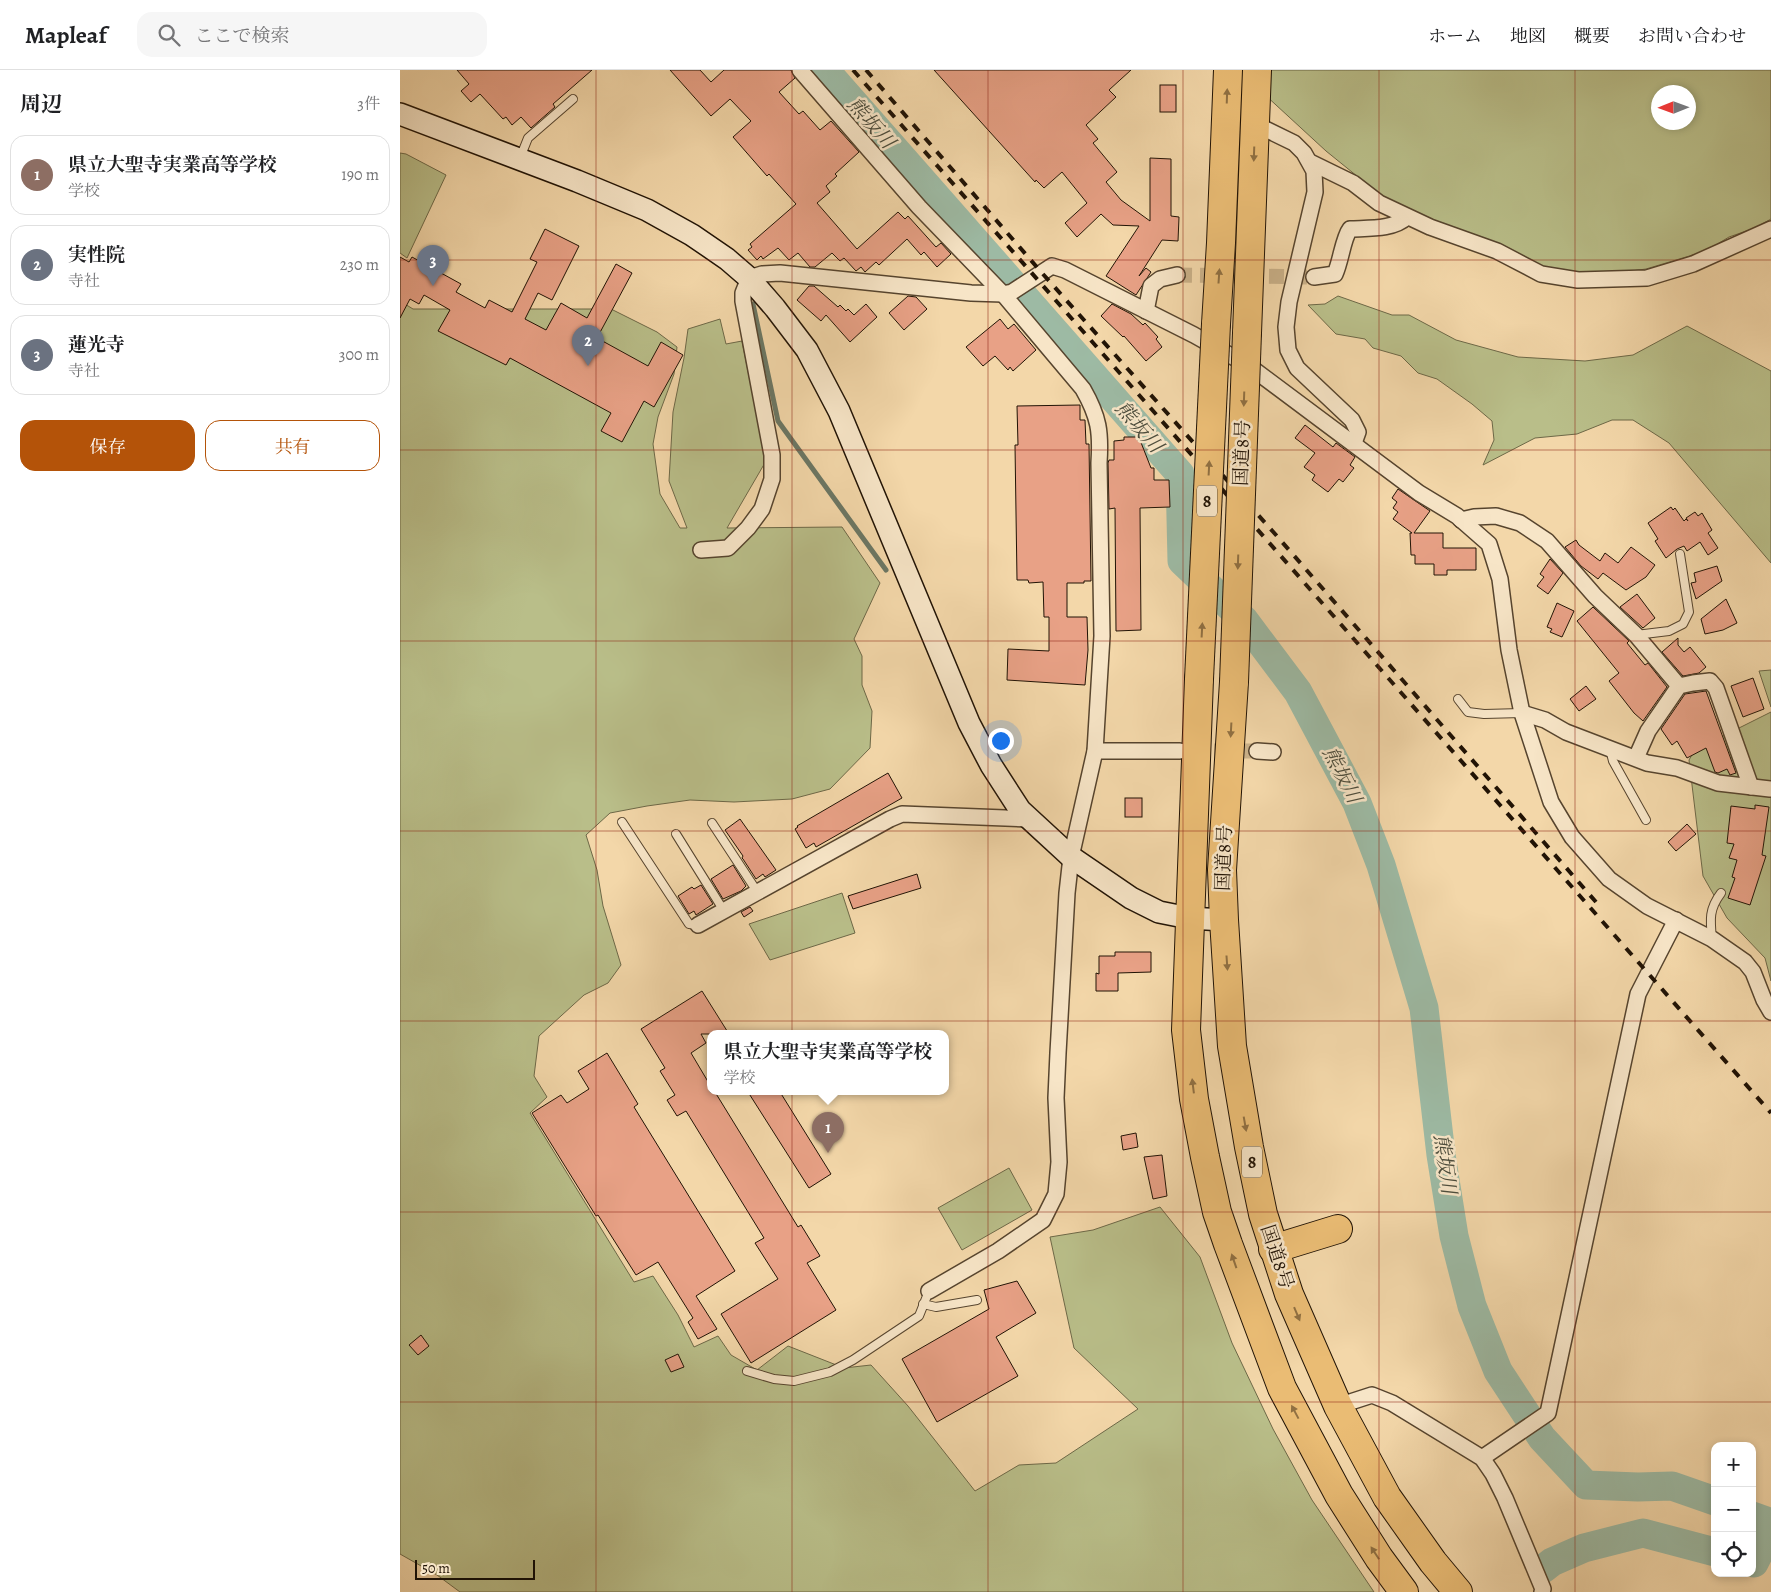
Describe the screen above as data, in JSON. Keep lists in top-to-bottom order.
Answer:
{
  "streets": {
    "highway": ["国道8号", "8"]
  },
  "water": ["熊坂川"],
  "scale_bar": "50 m",
  "north": "left",
  "page": {
    "header": "Mapleaf",
    "search": "ここで検索",
    "nav": [
      "ホーム",
      "地図",
      "概要",
      "お問い合わせ"
    ],
    "heading": ["周辺", "3件"],
    "list": [
      {
        "mark": "1",
        "name": "県立大聖寺実業高等学校",
        "note": "学校",
        "value": "190 m"
      },
      {
        "mark": "2",
        "name": "実性院",
        "note": "寺社",
        "value": "230 m"
      },
      {
        "mark": "3",
        "name": "蓮光寺",
        "note": "寺社",
        "value": "300 m"
      }
    ],
    "pins": ["3", "2", "1"],
    "buttons": ["保存", "共有"],
    "popup": ["県立大聖寺実業高等学校", "学校"],
    "map_buttons": ["+", "−"],
    "scale": "50 m"
  }
}
